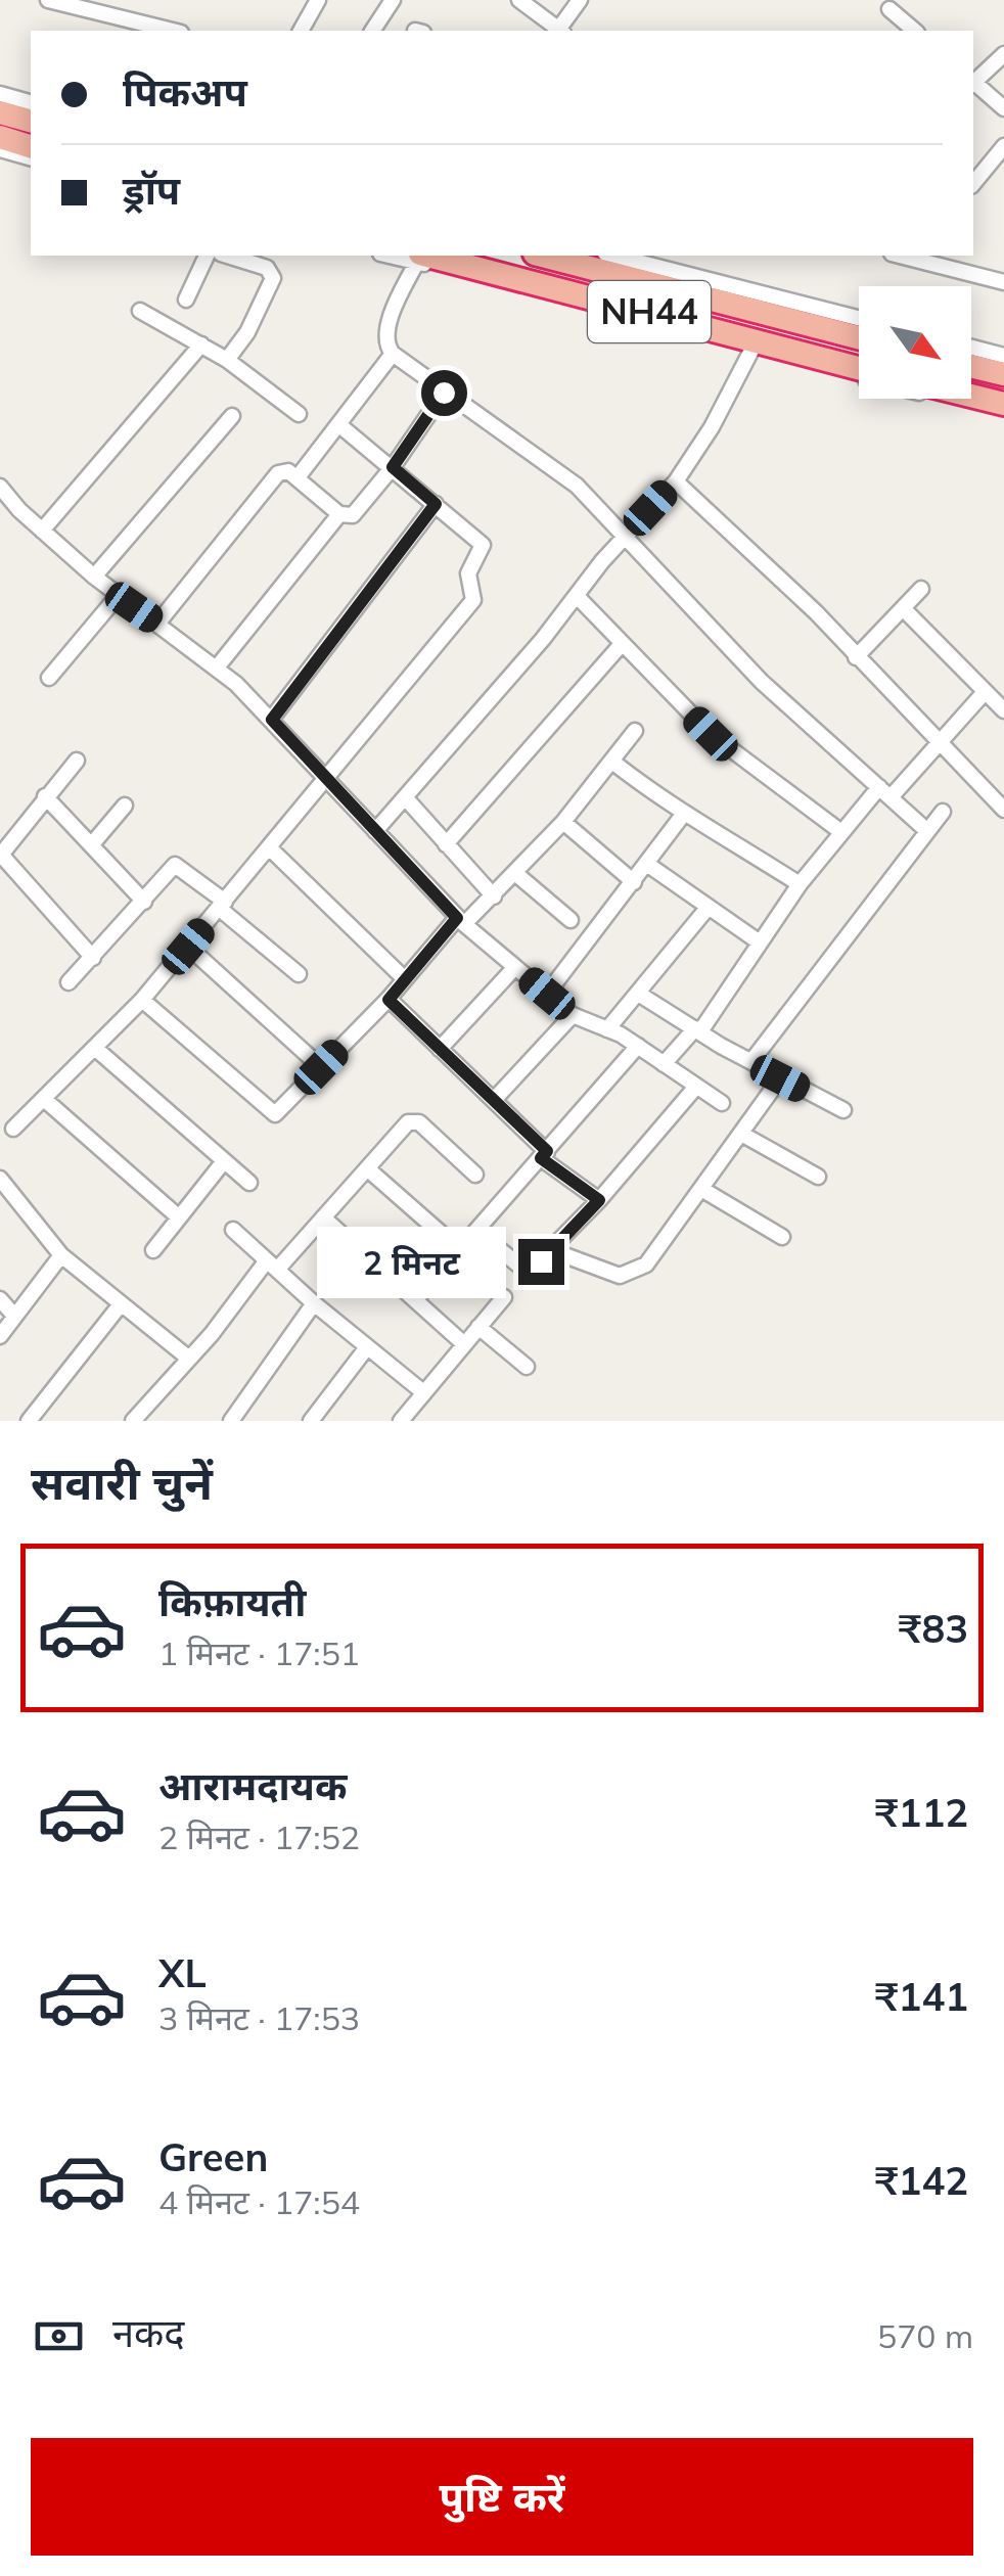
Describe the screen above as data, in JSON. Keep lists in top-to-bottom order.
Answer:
{
  "streets": {
    "highway": ["NH44"]
  },
  "north": "bottom right",
  "page": {
    "banner": ["पिकअप", "ड्रॉप"],
    "bubble": "2 मिनट",
    "heading": "सवारी चुनें",
    "list": [
      {
        "name": "किफ़ायती",
        "note": "1 मिनट · 17:51",
        "value": "₹83"
      },
      {
        "name": "आरामदायक",
        "note": "2 मिनट · 17:52",
        "value": "₹112"
      },
      {
        "name": "XL",
        "note": "3 मिनट · 17:53",
        "value": "₹141"
      },
      {
        "name": "Green",
        "note": "4 मिनट · 17:54",
        "value": "₹142"
      }
    ],
    "pay": ["नकद", "570 m"],
    "buttons": "पुष्टि करें"
  }
}
